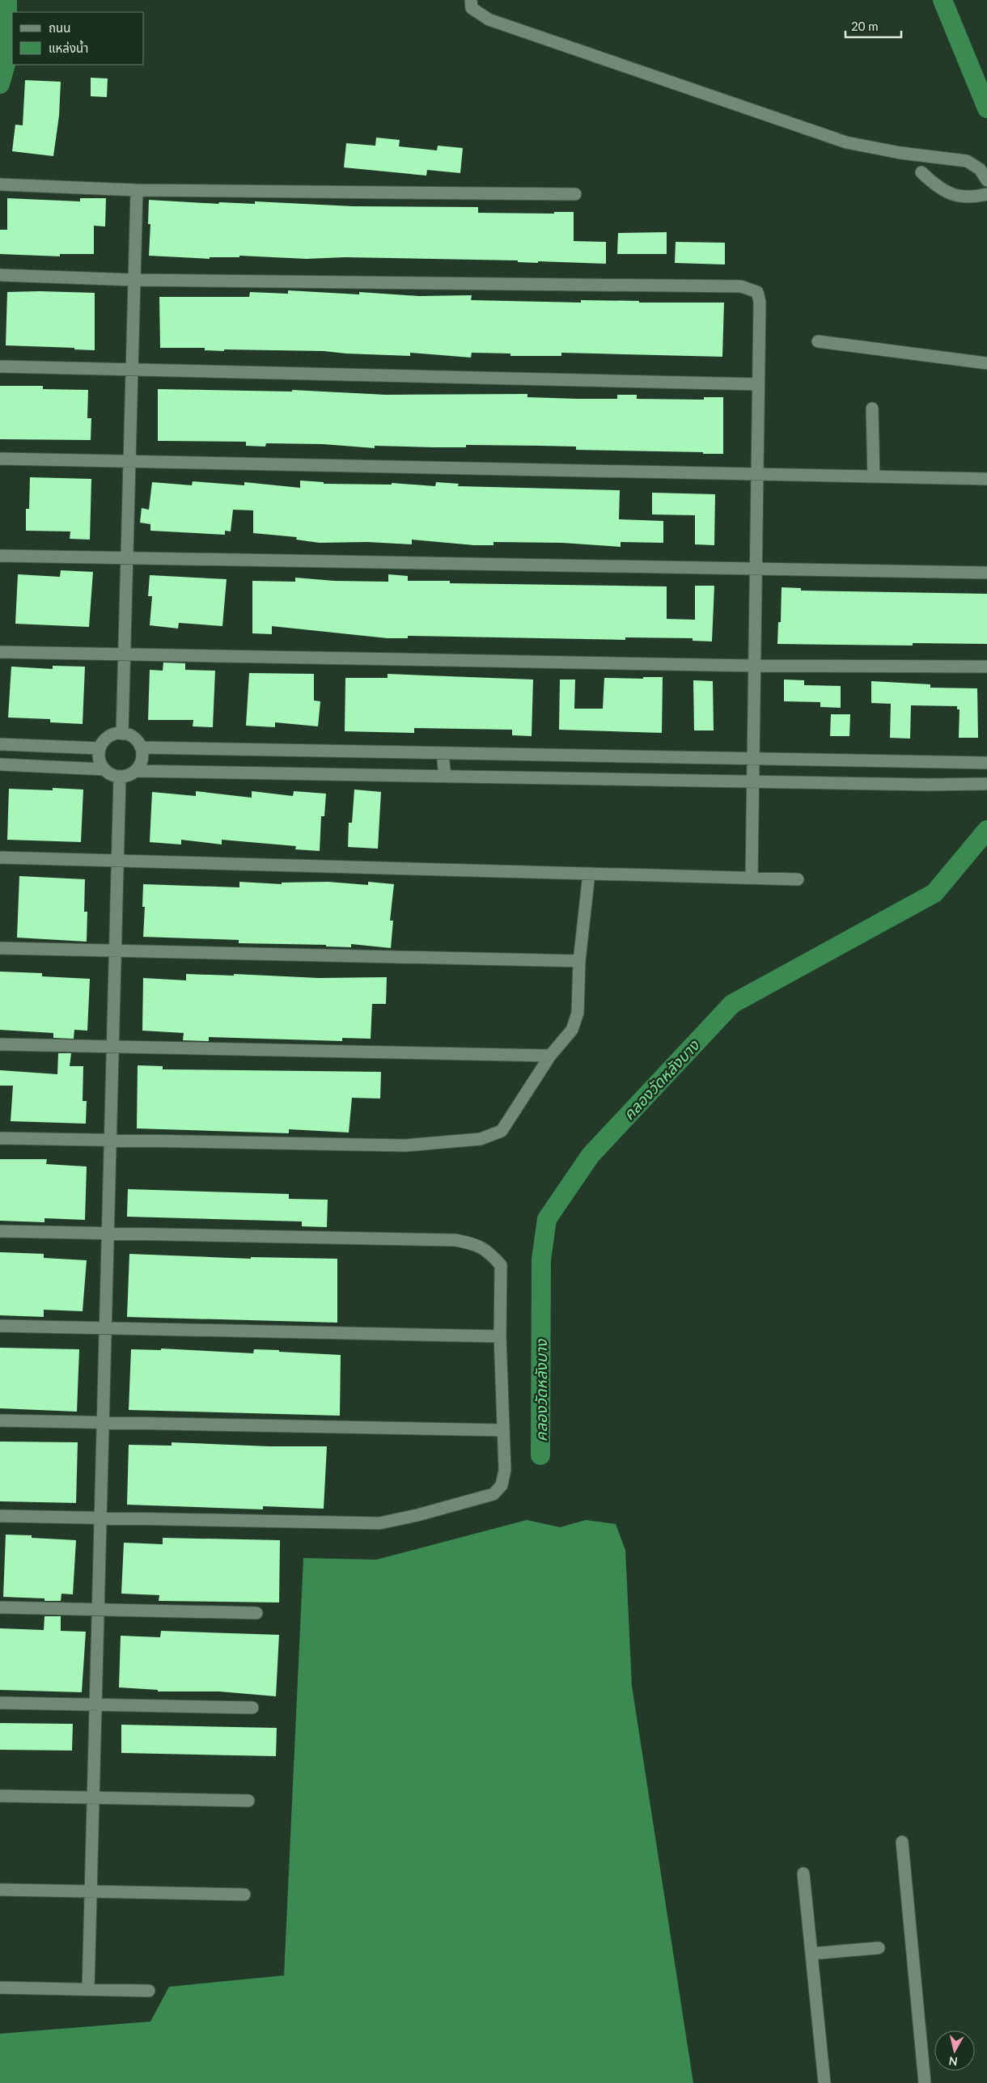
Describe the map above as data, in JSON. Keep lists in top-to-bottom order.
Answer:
{
  "water": ["คลองวัดหลังบาง"],
  "legend": ["ถนน", "แหล่งน้ำ"],
  "scale_bar": "20 m",
  "north": "bottom"
}
